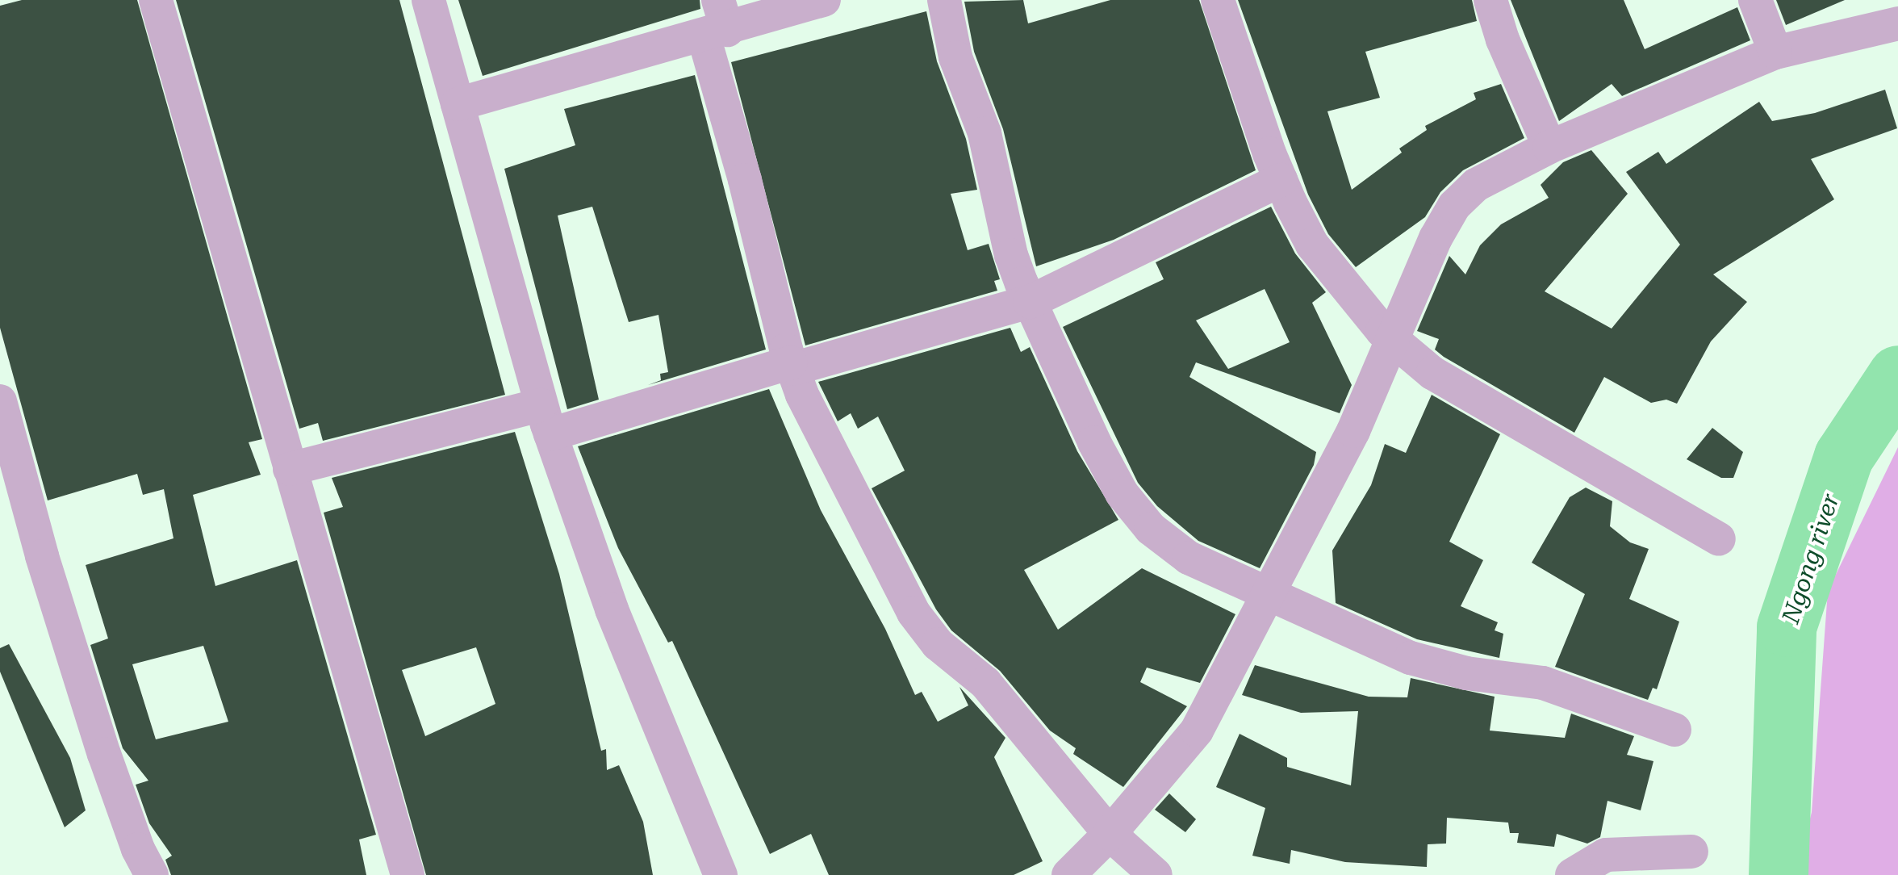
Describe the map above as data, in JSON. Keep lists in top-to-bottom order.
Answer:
{
  "water": ["Ngong river"]
}
